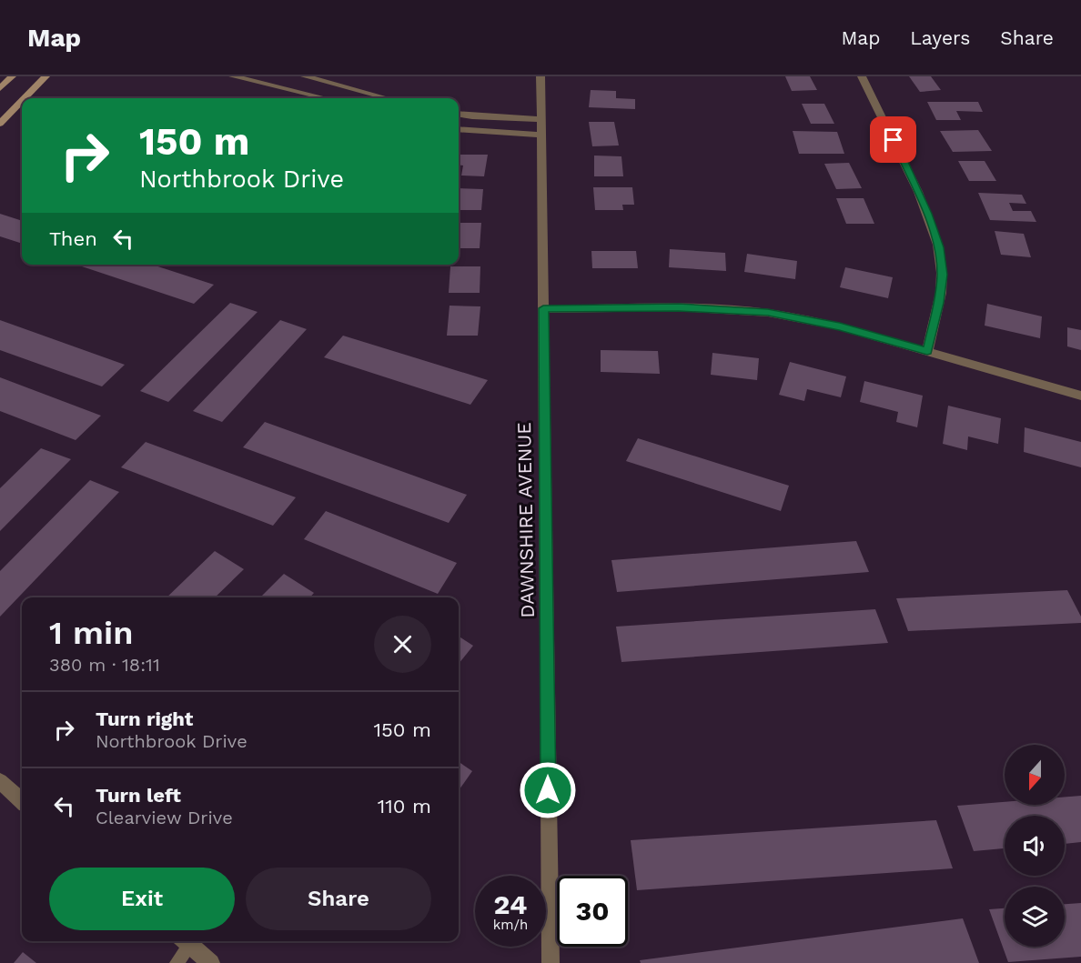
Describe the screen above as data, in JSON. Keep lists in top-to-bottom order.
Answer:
{
  "streets": {
    "street": ["DAWNSHIRE AVENUE"]
  },
  "north": "bottom",
  "page": {
    "header": "Map",
    "nav": ["Map", "Layers", "Share"],
    "turn": ["150 m", "Northbrook Drive"],
    "then": "Then",
    "heading": ["1 min", "380 m · 18:11"],
    "list": [
      {
        "name": "Turn right",
        "note": "Northbrook Drive",
        "value": "150 m"
      },
      {
        "name": "Turn left",
        "note": "Clearview Drive",
        "value": "110 m"
      }
    ],
    "buttons": ["Exit", "Share"],
    "speed": "24 km/h",
    "limit": "30"
  }
}
